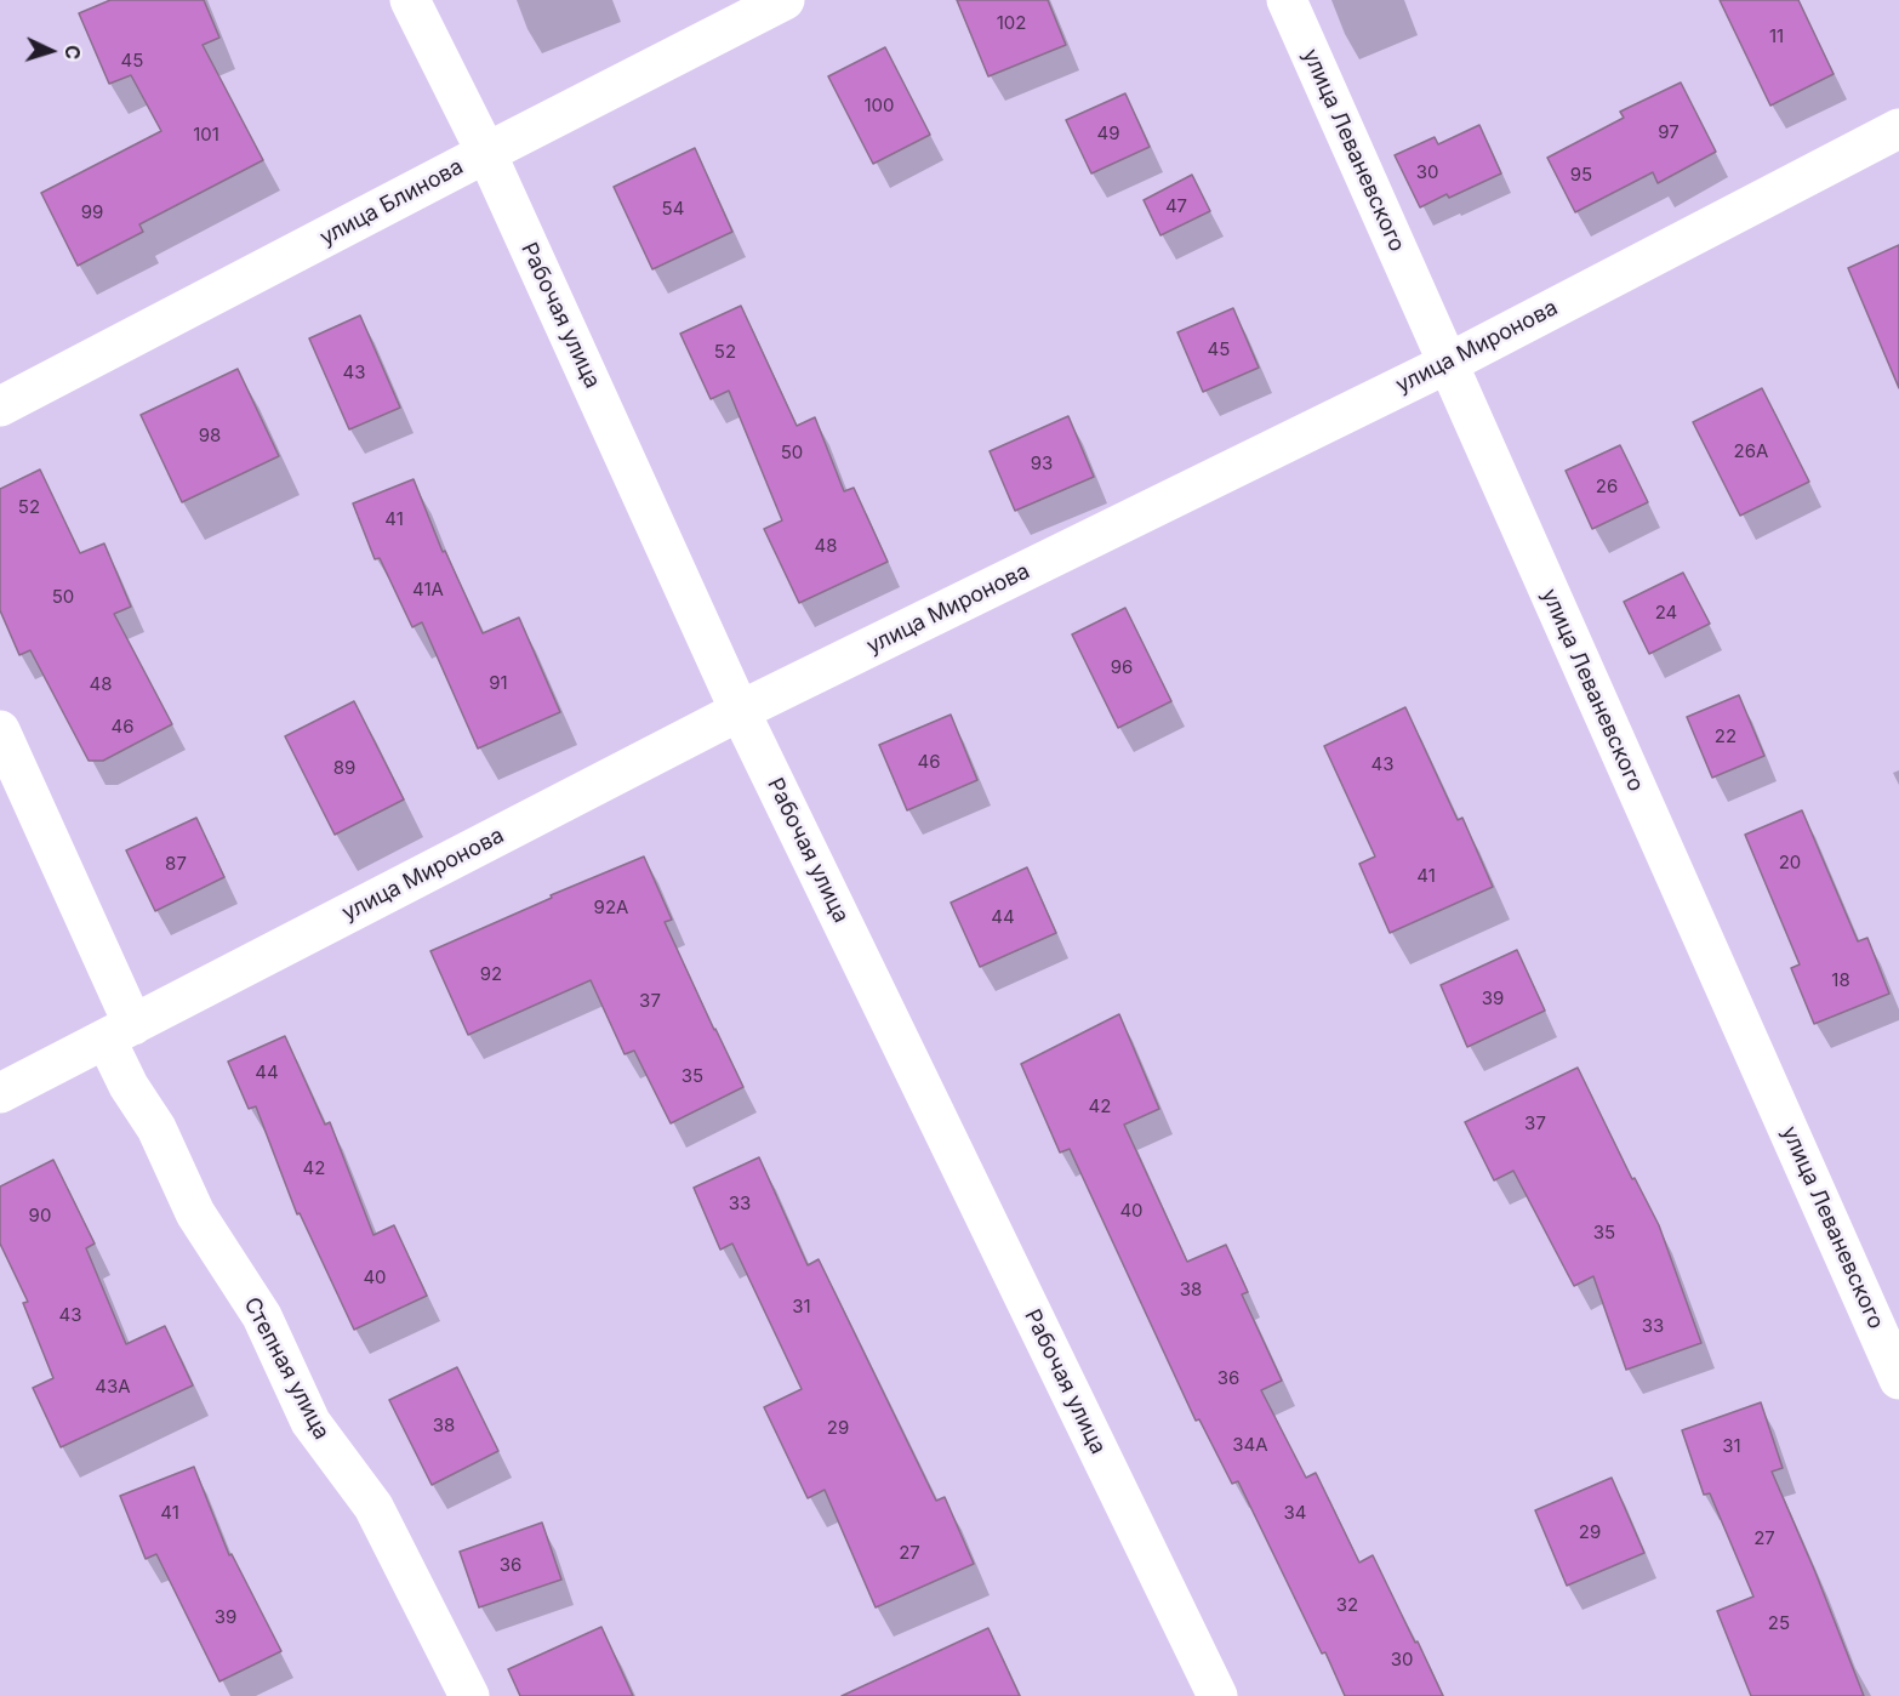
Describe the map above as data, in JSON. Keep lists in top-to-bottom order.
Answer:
{
  "streets": {
    "street": [
      "улица Леваневского",
      "улица Блинова",
      "Рабочая улица",
      "улица Миронова",
      "Степная улица"
    ]
  },
  "crossings": [
    ["улица Леваневского", "улица Миронова"],
    ["улица Блинова", "Рабочая улица"],
    ["Рабочая улица", "улица Миронова"],
    ["улица Миронова", "Степная улица"]
  ],
  "house_numbers": [
    "102",
    "11",
    "45",
    "100",
    "97",
    "49",
    "101",
    "30",
    "95",
    "47",
    "54",
    "99",
    "45",
    "52",
    "43",
    "98",
    "26А",
    "50",
    "93",
    "26",
    "52",
    "41",
    "48",
    "41А",
    "50",
    "24",
    "96",
    "91",
    "48",
    "46",
    "22",
    "46",
    "43",
    "89",
    "20",
    "87",
    "41",
    "92А",
    "44",
    "92",
    "18",
    "39",
    "37",
    "44",
    "35",
    "42",
    "37",
    "42",
    "33",
    "40",
    "90",
    "35",
    "40",
    "38",
    "31",
    "43",
    "33",
    "36",
    "43А",
    "38",
    "29",
    "34А",
    "31",
    "41",
    "34",
    "29",
    "27",
    "27",
    "36",
    "32",
    "39",
    "25",
    "30"
  ],
  "north": "right"
}
